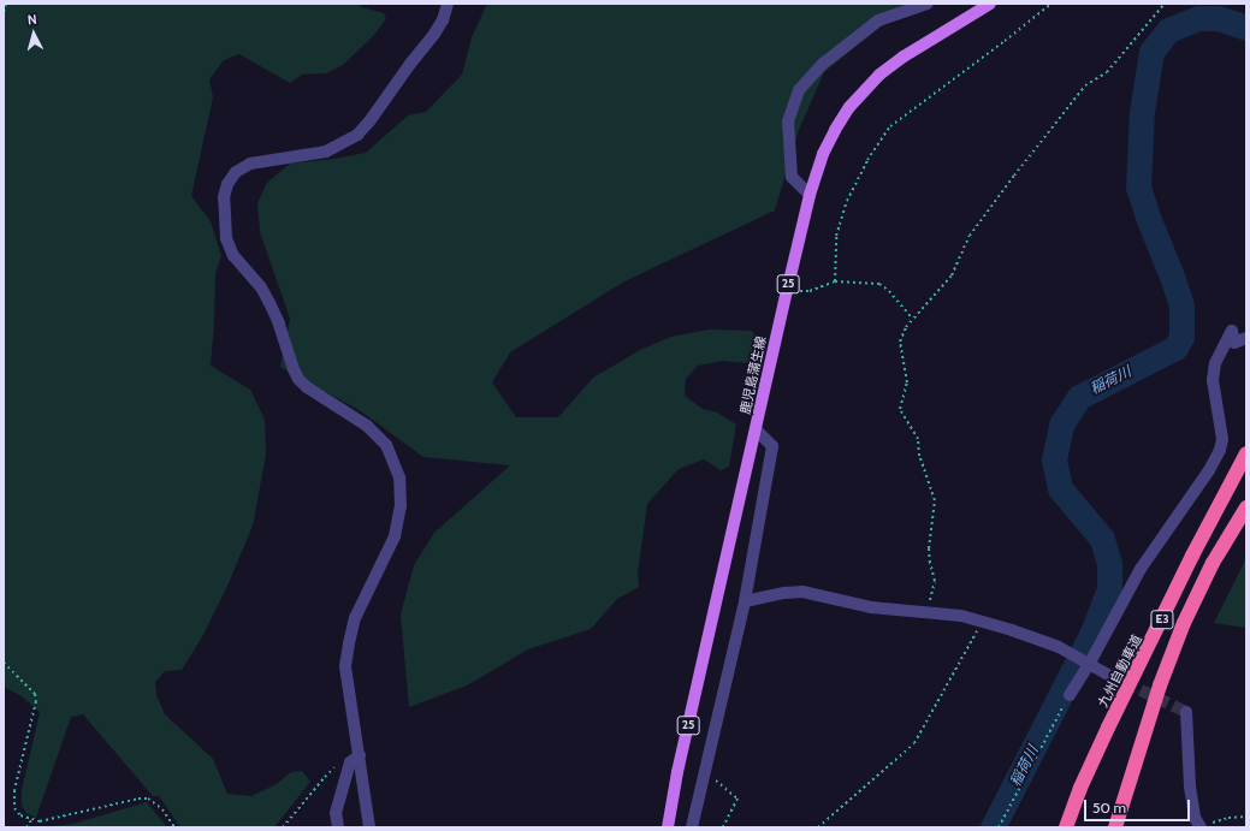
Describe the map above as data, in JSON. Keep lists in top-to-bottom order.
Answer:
{
  "streets": {
    "highway": ["E3", "九州自動車道"],
    "main road": ["25", "鹿児島蒲生線"]
  },
  "water": ["稲荷川"],
  "scale_bar": "50 m",
  "north": "top"
}
